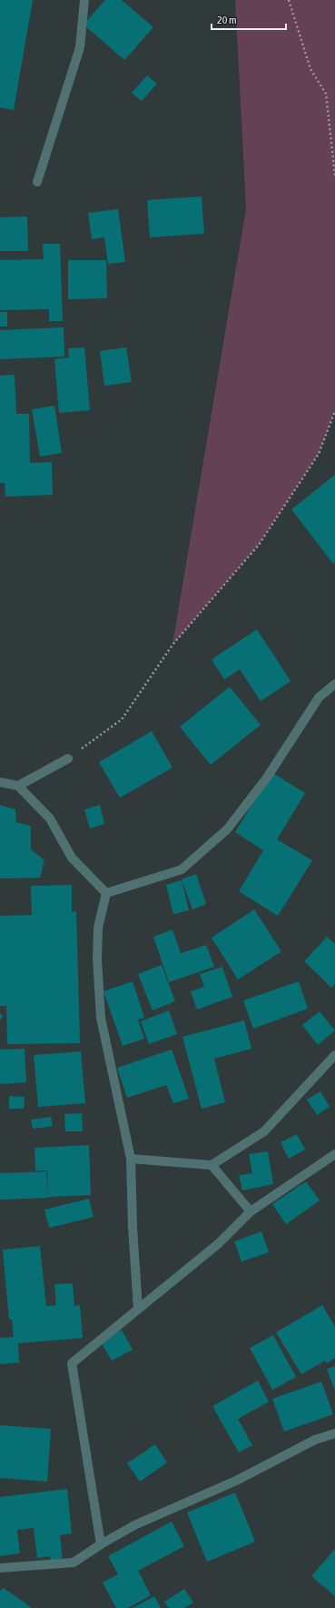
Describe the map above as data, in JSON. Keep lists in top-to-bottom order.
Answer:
{
  "scale_bar": "20 m"
}
